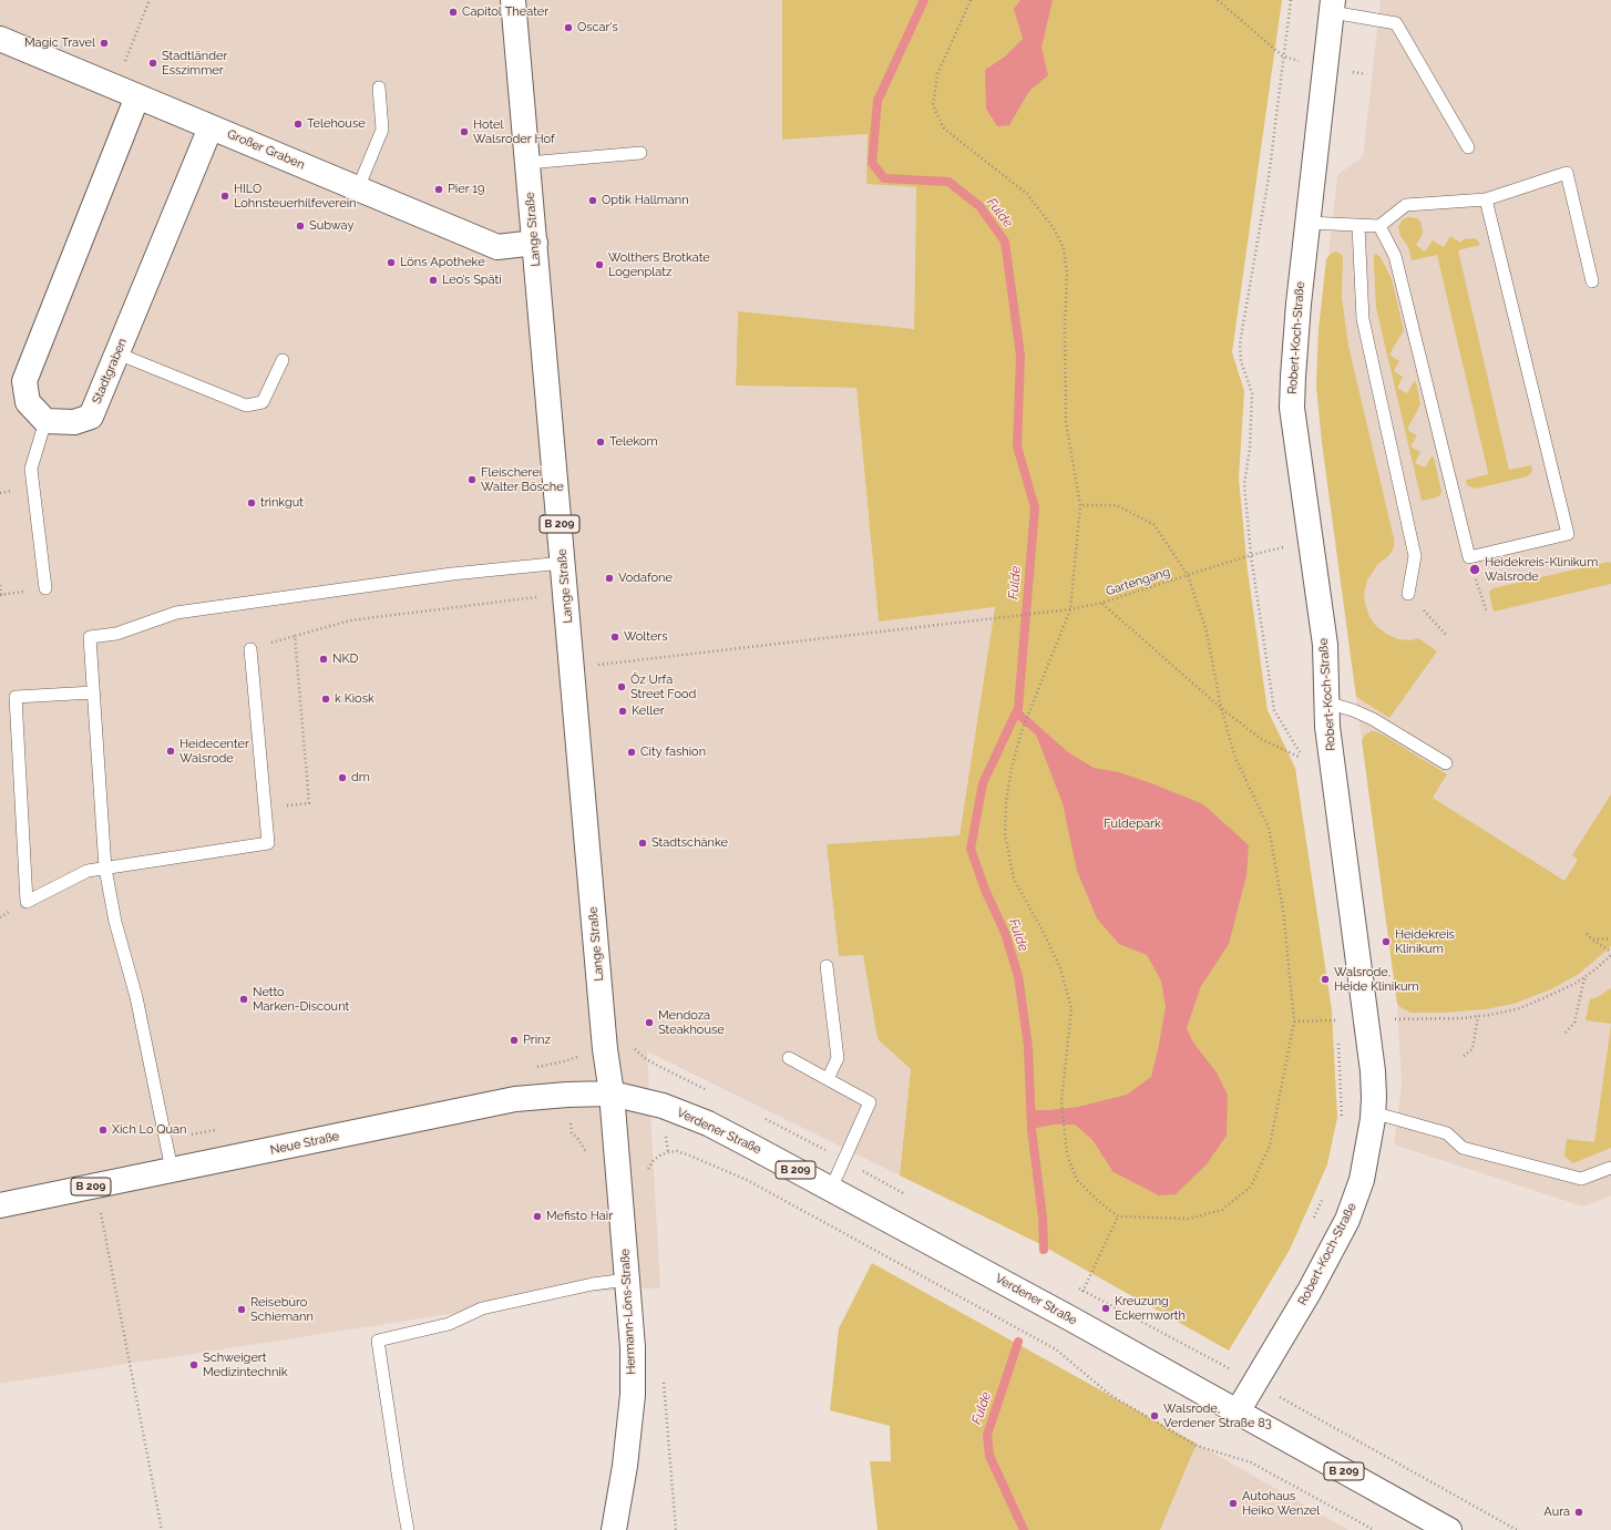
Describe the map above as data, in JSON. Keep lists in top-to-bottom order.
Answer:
{
  "streets": {
    "street": [
      "Großer Graben",
      "Lange Straße",
      "Robert-Koch-Straße",
      "Stadtgraben",
      "B 209",
      "Verdener Straße",
      "Neue Straße",
      "Hermann-Löns-Straße"
    ],
    "path": ["Gartengang"]
  },
  "crossings": [
    ["Großer Graben", "Lange Straße"],
    ["Großer Graben", "Stadtgraben"],
    ["Lange Straße", "Gartengang"],
    ["Lange Straße", "Verdener Straße"],
    ["Lange Straße", "Neue Straße"],
    ["Lange Straße", "Hermann-Löns-Straße"],
    ["Robert-Koch-Straße", "Gartengang"],
    ["Robert-Koch-Straße", "Verdener Straße"],
    ["Verdener Straße", "Neue Straße"],
    ["Verdener Straße", "Hermann-Löns-Straße"],
    ["Neue Straße", "Hermann-Löns-Straße"]
  ],
  "water": ["Fulde"],
  "parks": ["Fuldepark"],
  "places": [
    "Capitol Theater",
    "Oscar's",
    "Magic Travel",
    "Stadtländer Esszimmer",
    "Telehouse",
    "Hotel Walsroder Hof",
    "Pier 19",
    "HILO Lohnsteuerhilfeverein",
    "Optik Hallmann",
    "Subway",
    "Löns Apotheke",
    "Wolthers Brotkate Logenplatz",
    "Leo’s Späti",
    "Telekom",
    "Fleischerei Walter Bösche",
    "trinkgut",
    "Heidekreis-Klinikum Walsrode",
    "Vodafone",
    "Wolters",
    "NKD",
    "Öz Urfa Street Food",
    "k Kiosk",
    "Keller",
    "Heidecenter Walsrode",
    "City fashion",
    "dm",
    "Stadtschänke",
    "Heidekreis Klinikum",
    "Walsrode, Heide Klinikum",
    "Netto Marken-Discount",
    "Mendoza Steakhouse",
    "Prinz",
    "Xich Lo Quan",
    "Mefisto Hair",
    "Kreuzung Eckernworth",
    "Reisebüro Schiemann",
    "Schweigert Medizintechnik",
    "Walsrode, Verdener Straße 83",
    "Autohaus Heiko Wenzel",
    "Aura"
  ]
}
